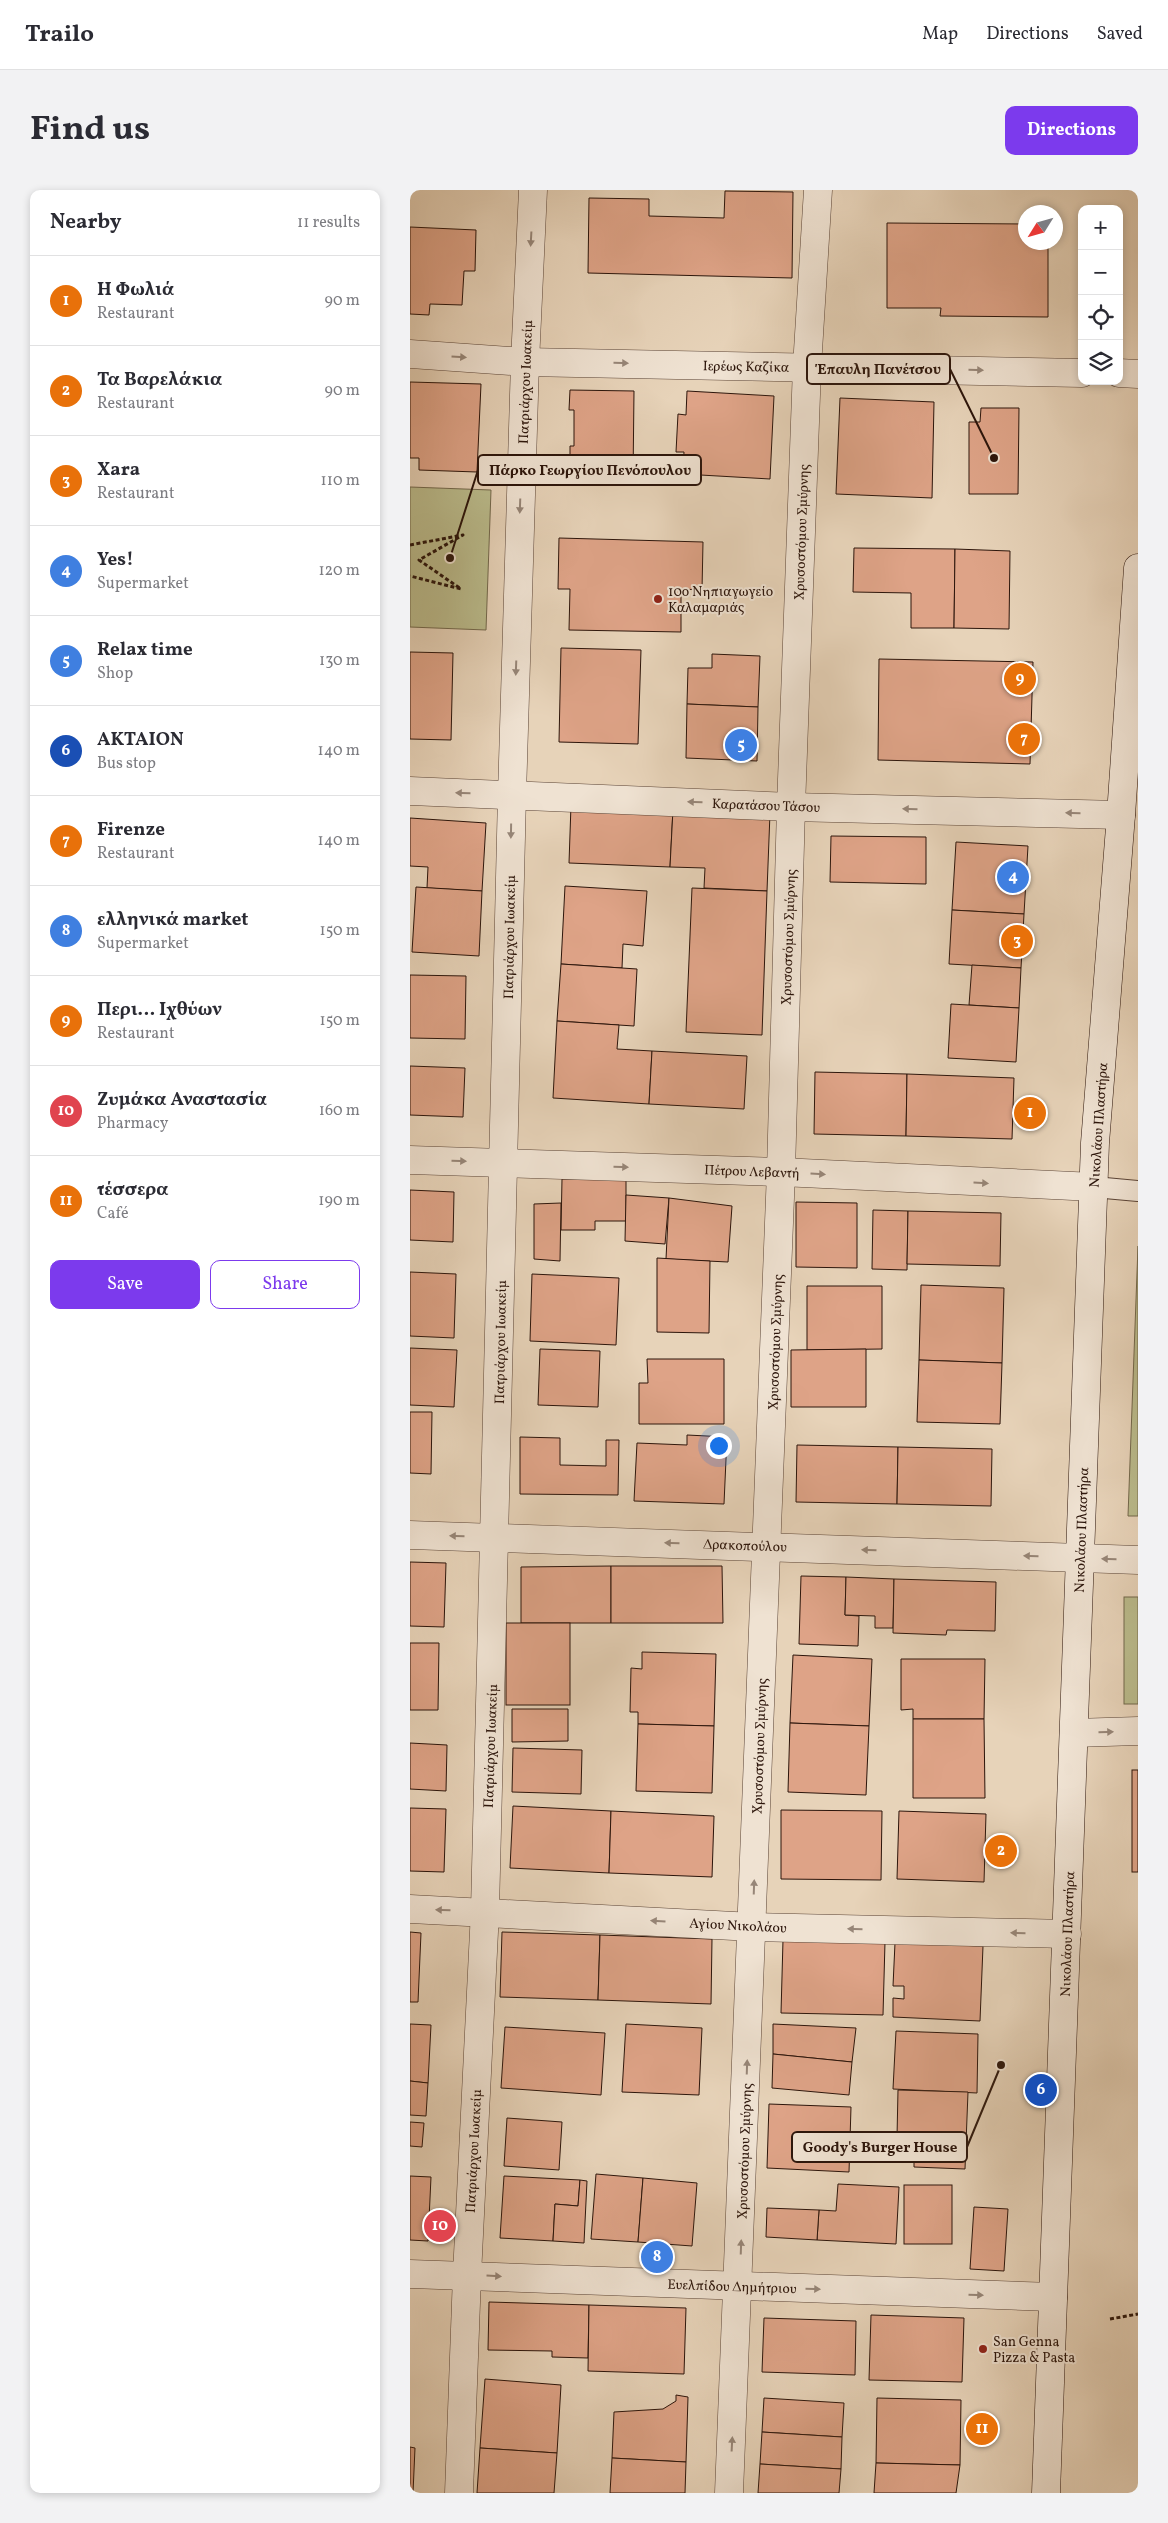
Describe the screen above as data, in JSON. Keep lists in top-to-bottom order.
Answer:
{
  "streets": {
    "street": [
      "Ιερέως Καζίκα",
      "Πατριάρχου Ιωακείμ",
      "Χρυσοστόμου Σμύρνης",
      "Καρατάσου Τάσου",
      "Νικολάου Πλαστήρα",
      "Πέτρου Λεβαντή",
      "Δρακοπούλου",
      "Αγίου Νικολάου",
      "Ευελπίδου Δημήτριου"
    ]
  },
  "crossings": [
    ["Ιερέως Καζίκα", "Πατριάρχου Ιωακείμ"],
    ["Ιερέως Καζίκα", "Χρυσοστόμου Σμύρνης"],
    ["Πατριάρχου Ιωακείμ", "Καρατάσου Τάσου"],
    ["Πατριάρχου Ιωακείμ", "Πέτρου Λεβαντή"],
    ["Πατριάρχου Ιωακείμ", "Δρακοπούλου"],
    ["Πατριάρχου Ιωακείμ", "Αγίου Νικολάου"],
    ["Πατριάρχου Ιωακείμ", "Ευελπίδου Δημήτριου"],
    ["Χρυσοστόμου Σμύρνης", "Καρατάσου Τάσου"],
    ["Χρυσοστόμου Σμύρνης", "Πέτρου Λεβαντή"],
    ["Χρυσοστόμου Σμύρνης", "Δρακοπούλου"],
    ["Χρυσοστόμου Σμύρνης", "Αγίου Νικολάου"],
    ["Χρυσοστόμου Σμύρνης", "Ευελπίδου Δημήτριου"],
    ["Καρατάσου Τάσου", "Νικολάου Πλαστήρα"],
    ["Νικολάου Πλαστήρα", "Πέτρου Λεβαντή"],
    ["Νικολάου Πλαστήρα", "Δρακοπούλου"],
    ["Νικολάου Πλαστήρα", "Αγίου Νικολάου"],
    ["Νικολάου Πλαστήρα", "Ευελπίδου Δημήτριου"]
  ],
  "one_way": [
    "Ιερέως Καζίκα",
    "Πατριάρχου Ιωακείμ",
    "Χρυσοστόμου Σμύρνης",
    "Καρατάσου Τάσου",
    "Πέτρου Λεβαντή",
    "Δρακοπούλου",
    "Αγίου Νικολάου",
    "Ευελπίδου Δημήτριου"
  ],
  "places": [
    "Έπαυλη Πανέτσου",
    "Πάρκο Γεωργίου Πενόπουλου",
    "10ο Νηπιαγωγείο Καλαμαριάς",
    "Goody's Burger House",
    "San Genna Pizza & Pasta"
  ],
  "north": "bottom left",
  "page": {
    "header": "Trailo",
    "nav": ["Map", "Directions", "Saved"],
    "title": "Find us",
    "buttons": [
      "Directions",
      ["Save", "Share"]
    ],
    "heading": ["Nearby", "11 results"],
    "map_buttons": ["+", "−"],
    "list": [
      {
        "mark": "1",
        "name": "Η Φωλιά",
        "note": "Restaurant",
        "value": "90 m"
      },
      {
        "mark": "2",
        "name": "Τα Βαρελάκια",
        "note": "Restaurant",
        "value": "90 m"
      },
      {
        "mark": "3",
        "name": "Xara",
        "note": "Restaurant",
        "value": "110 m"
      },
      {
        "mark": "4",
        "name": "Yes!",
        "note": "Supermarket",
        "value": "120 m"
      },
      {
        "mark": "5",
        "name": "Relax time",
        "note": "Shop",
        "value": "130 m"
      },
      {
        "mark": "6",
        "name": "ΑΚΤΑΙΟΝ",
        "note": "Bus stop",
        "value": "140 m"
      },
      {
        "mark": "7",
        "name": "Firenze",
        "note": "Restaurant",
        "value": "140 m"
      },
      {
        "mark": "8",
        "name": "ελληνικά market",
        "note": "Supermarket",
        "value": "150 m"
      },
      {
        "mark": "9",
        "name": "Περι... Ιχθύων",
        "note": "Restaurant",
        "value": "150 m"
      },
      {
        "mark": "10",
        "name": "Ζυμάκα Αναστασία",
        "note": "Pharmacy",
        "value": "160 m"
      },
      {
        "mark": "11",
        "name": "τέσσερα",
        "note": "Café",
        "value": "190 m"
      }
    ],
    "pins": [
      "9",
      "7",
      "5",
      "4",
      "3",
      "1",
      "2",
      "6",
      "10",
      "8",
      "11"
    ]
  }
}
